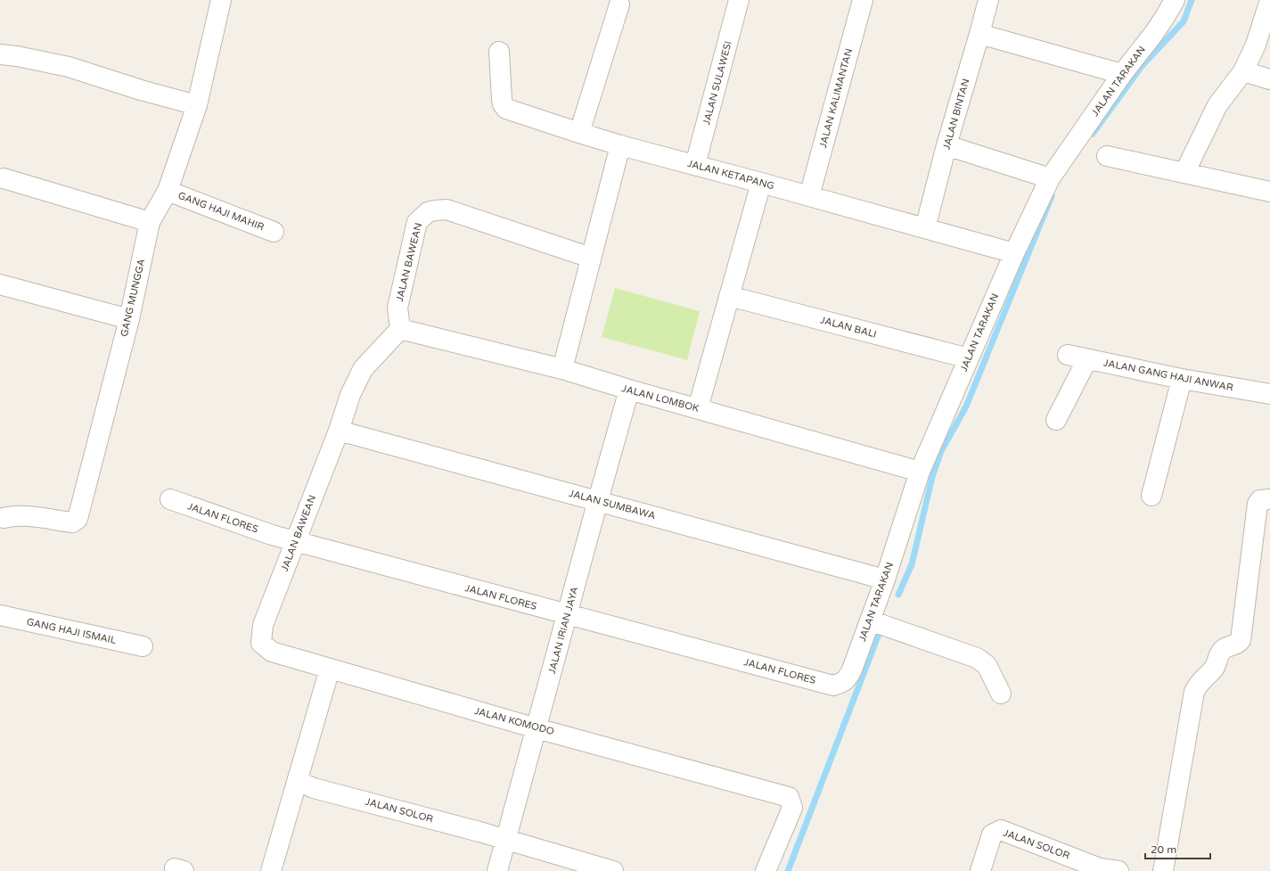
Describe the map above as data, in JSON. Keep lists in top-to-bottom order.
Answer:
{
  "streets": {
    "street": [
      "JALAN TARAKAN",
      "JALAN SULAWESI",
      "JALAN KALIMANTAN",
      "JALAN BINTAN",
      "JALAN KETAPANG",
      "GANG HAJI MAHIR",
      "JALAN BAWEAN",
      "GANG MUNGGA",
      "JALAN BALI",
      "JALAN GANG HAJI ANWAR",
      "JALAN LOMBOK",
      "JALAN SUMBAWA",
      "JALAN FLORES",
      "JALAN IRIAN JAYA",
      "GANG HAJI ISMAIL",
      "JALAN KOMODO",
      "JALAN SOLOR"
    ]
  },
  "crossings": [
    ["JALAN TARAKAN", "JALAN KETAPANG"],
    ["JALAN TARAKAN", "JALAN BALI"],
    ["JALAN TARAKAN", "JALAN LOMBOK"],
    ["JALAN TARAKAN", "JALAN SUMBAWA"],
    ["JALAN TARAKAN", "JALAN FLORES"],
    ["JALAN SULAWESI", "JALAN KETAPANG"],
    ["JALAN KALIMANTAN", "JALAN KETAPANG"],
    ["JALAN BINTAN", "JALAN KETAPANG"],
    ["GANG HAJI MAHIR", "GANG MUNGGA"],
    ["JALAN BAWEAN", "JALAN LOMBOK"],
    ["JALAN BAWEAN", "JALAN SUMBAWA"],
    ["JALAN BAWEAN", "JALAN FLORES"],
    ["JALAN BAWEAN", "JALAN KOMODO"],
    ["JALAN LOMBOK", "JALAN IRIAN JAYA"],
    ["JALAN SUMBAWA", "JALAN IRIAN JAYA"],
    ["JALAN FLORES", "JALAN IRIAN JAYA"],
    ["JALAN IRIAN JAYA", "JALAN KOMODO"],
    ["JALAN IRIAN JAYA", "JALAN SOLOR"]
  ],
  "scale_bar": "20 m"
}
